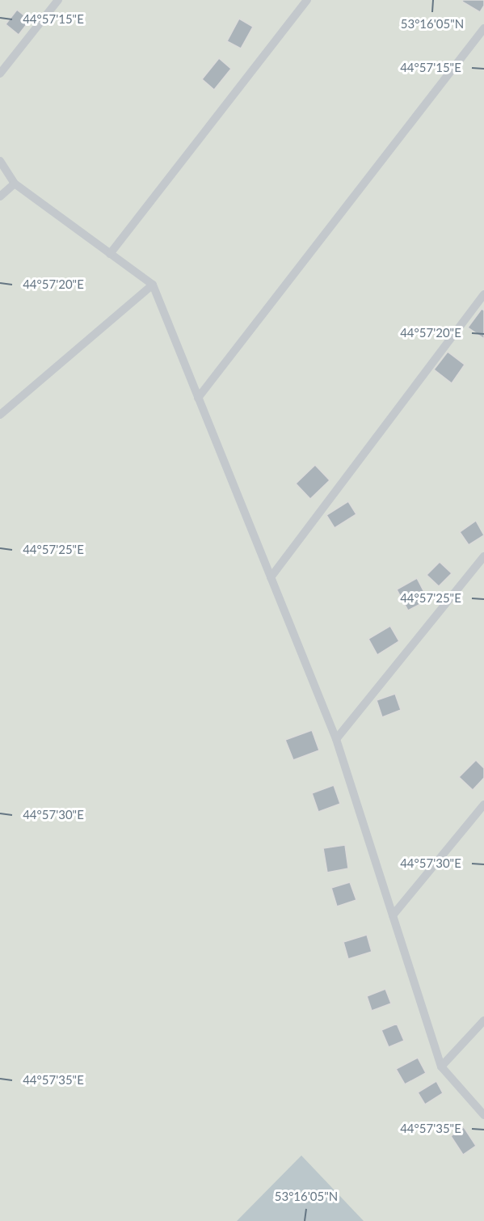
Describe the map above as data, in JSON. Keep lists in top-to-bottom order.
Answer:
{
  "coordinates": [
    "44°57'15\"E",
    "53°16'05\"N",
    "44°57'20\"E",
    "44°57'25\"E",
    "44°57'30\"E",
    "44°57'35\"E"
  ]
}
